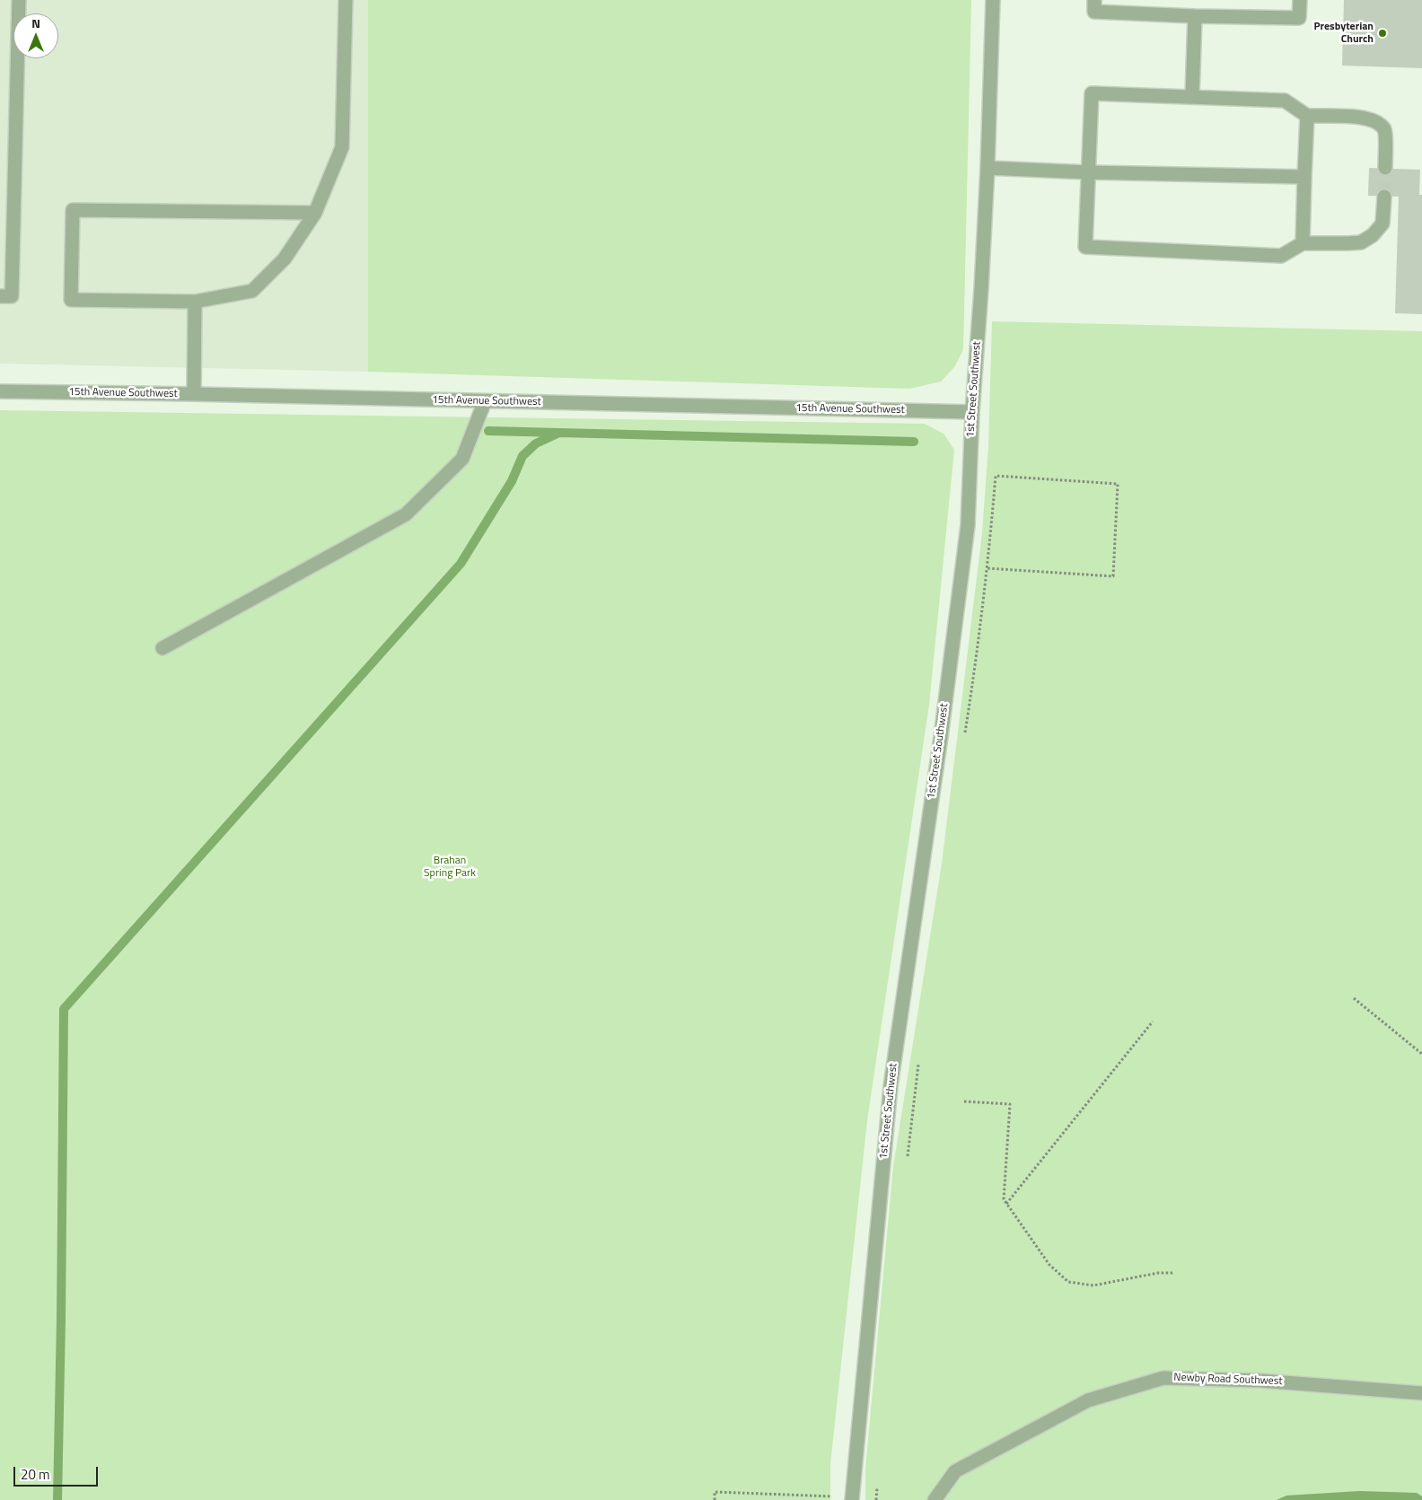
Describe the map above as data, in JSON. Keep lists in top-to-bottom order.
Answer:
{
  "streets": {
    "street": ["1st Street Southwest", "15th Avenue Southwest", "Newby Road Southwest"]
  },
  "crossings": [
    ["1st Street Southwest", "15th Avenue Southwest"]
  ],
  "parks": ["Brahan Spring Park"],
  "places": ["Presbyterian Church"],
  "scale_bar": "20 m",
  "north": "top"
}
